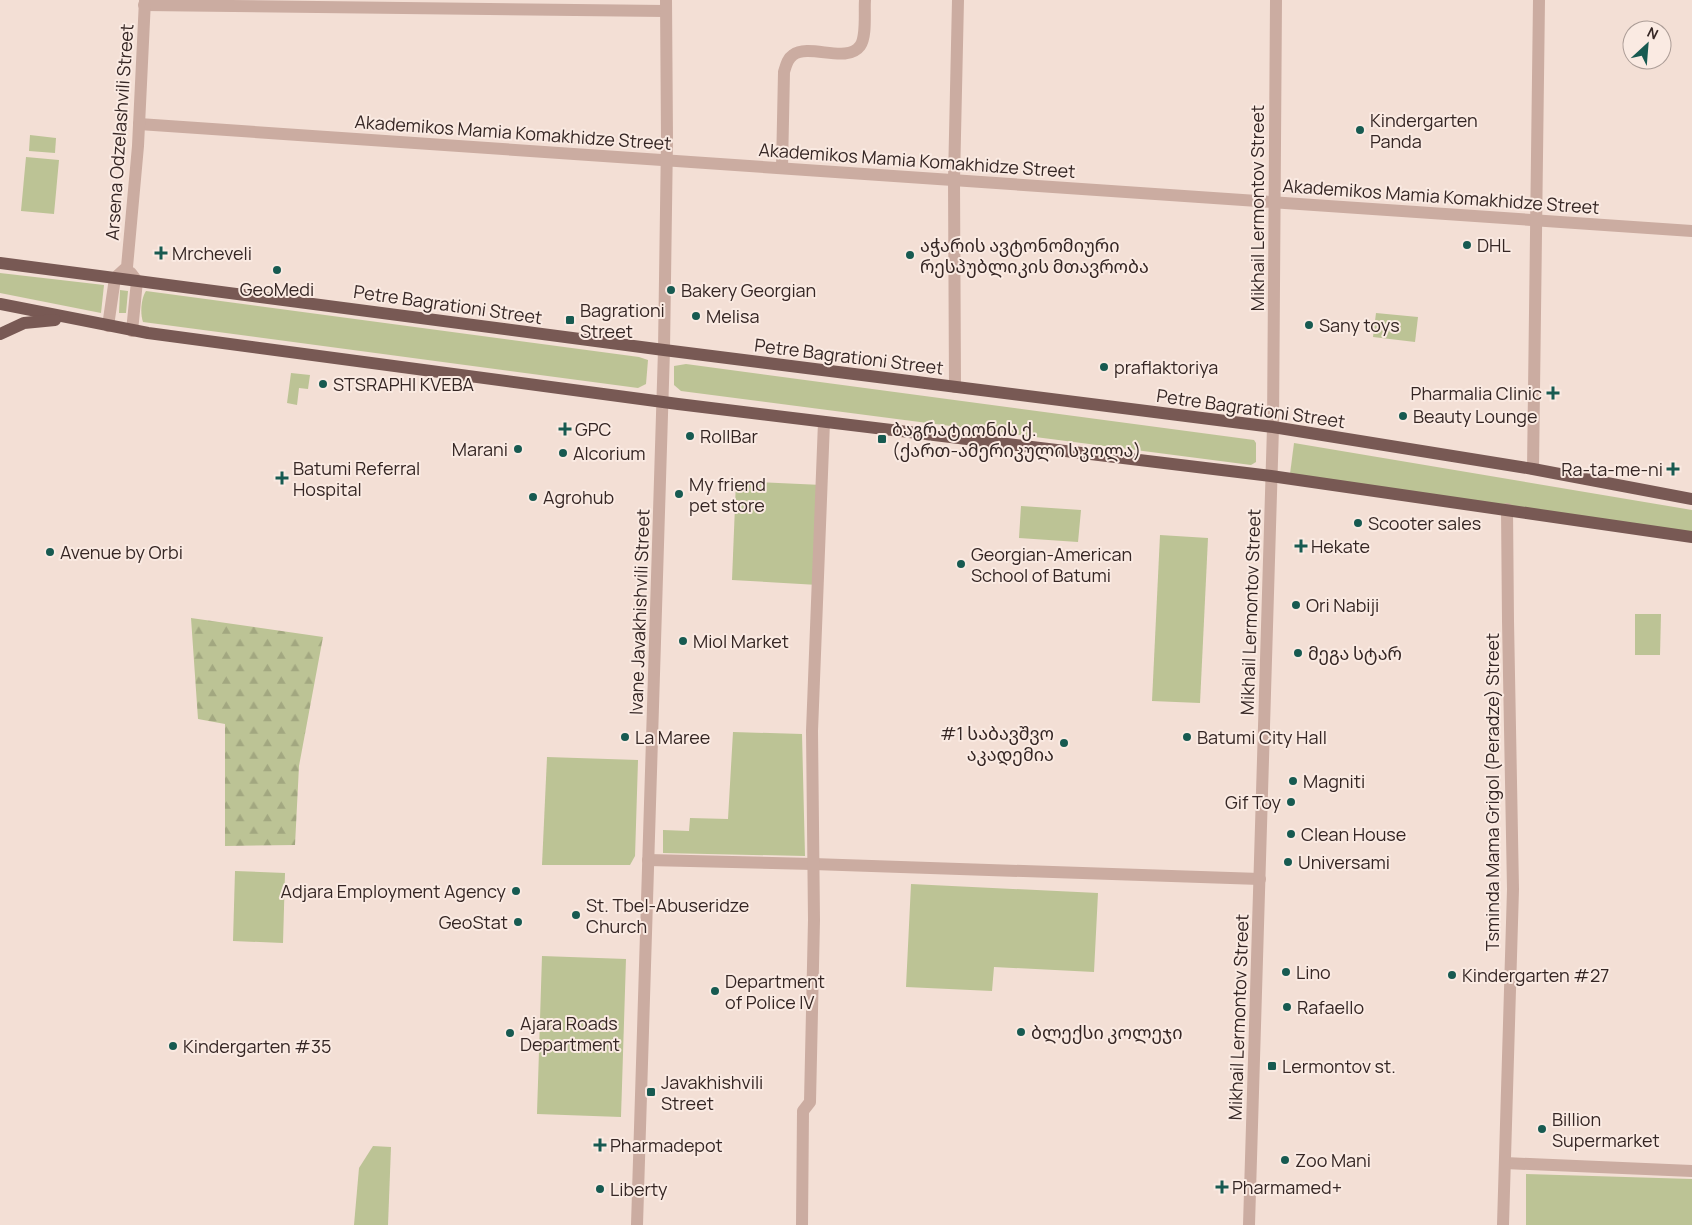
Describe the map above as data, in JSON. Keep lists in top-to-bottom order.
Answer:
{
  "streets": {
    "main road": ["Petre Bagrationi Street"],
    "street": [
      "Arsena Odzelashvili Street",
      "Akademikos Mamia Komakhidze Street",
      "Mikhail Lermontov Street",
      "Ivane Javakhishvili Street",
      "Tsminda Mama Grigol (Peradze) Street"
    ]
  },
  "crossings": [
    ["Arsena Odzelashvili Street", "Akademikos Mamia Komakhidze Street"],
    ["Akademikos Mamia Komakhidze Street", "Mikhail Lermontov Street"],
    ["Akademikos Mamia Komakhidze Street", "Ivane Javakhishvili Street"],
    ["Mikhail Lermontov Street", "Petre Bagrationi Street"],
    ["Petre Bagrationi Street", "Ivane Javakhishvili Street"]
  ],
  "places": {
    "other": [
      "Kindergarten Panda",
      "DHL",
      "აჭარის ავტონომიური რესპუბლიკის მთავრობა",
      "GeoMedi",
      "Bakery Georgian",
      "Melisa",
      "Sany toys",
      "praflaktoriya",
      "STSRAPHI KVEBA",
      "Beauty Lounge",
      "RollBar",
      "Marani",
      "Alcorium",
      "My friend pet store",
      "Agrohub",
      "Scooter sales",
      "Avenue by Orbi",
      "Georgian-American School of Batumi",
      "Ori Nabiji",
      "Miol Market",
      "მეგა სტარ",
      "La Maree",
      "Batumi City Hall",
      "#1 საბავშვო აკადემია",
      "Magniti",
      "Gif Toy",
      "Clean House",
      "Universami",
      "Adjara Employment Agency",
      "St. Tbel-Abuseridze Church",
      "GeoStat",
      "Lino",
      "Kindergarten #27",
      "Department of Police IV",
      "Rafaello",
      "ბლექსი კოლეჯი",
      "Ajara Roads Department",
      "Kindergarten #35",
      "Billion Supermarket",
      "Zoo Mani",
      "Liberty"
    ],
    "health": [
      "Mrcheveli",
      "Pharmalia Clinic",
      "GPC",
      "Ra-ta-me-ni",
      "Batumi Referral Hospital",
      "Hekate",
      "Pharmadepot",
      "Pharmamed+"
    ],
    "transit": [
      "Bagrationi Street",
      "ბაგრატიონის ქ. (ქართ-ამერიკული სკოლა)",
      "Lermontov st.",
      "Javakhishvili Street"
    ]
  },
  "north": "top right"
}
